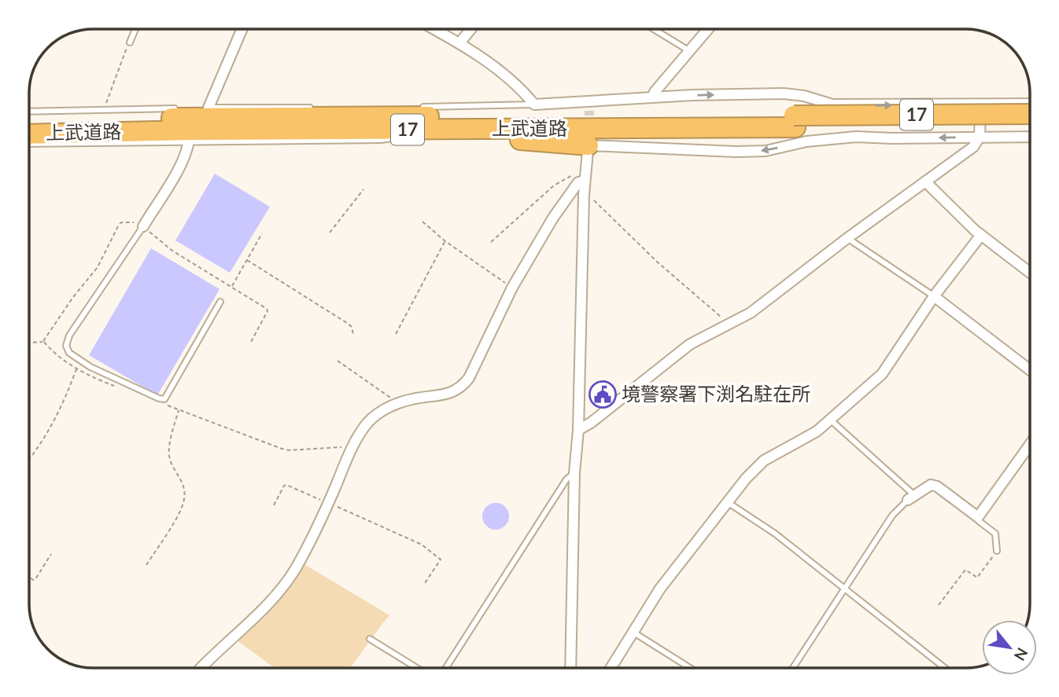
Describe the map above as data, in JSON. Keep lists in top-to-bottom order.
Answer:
{
  "streets": {
    "highway": ["17", "上武道路"]
  },
  "places": {
    "public building": ["境警察署下渕名駐在所"]
  },
  "north": "bottom right"
}
